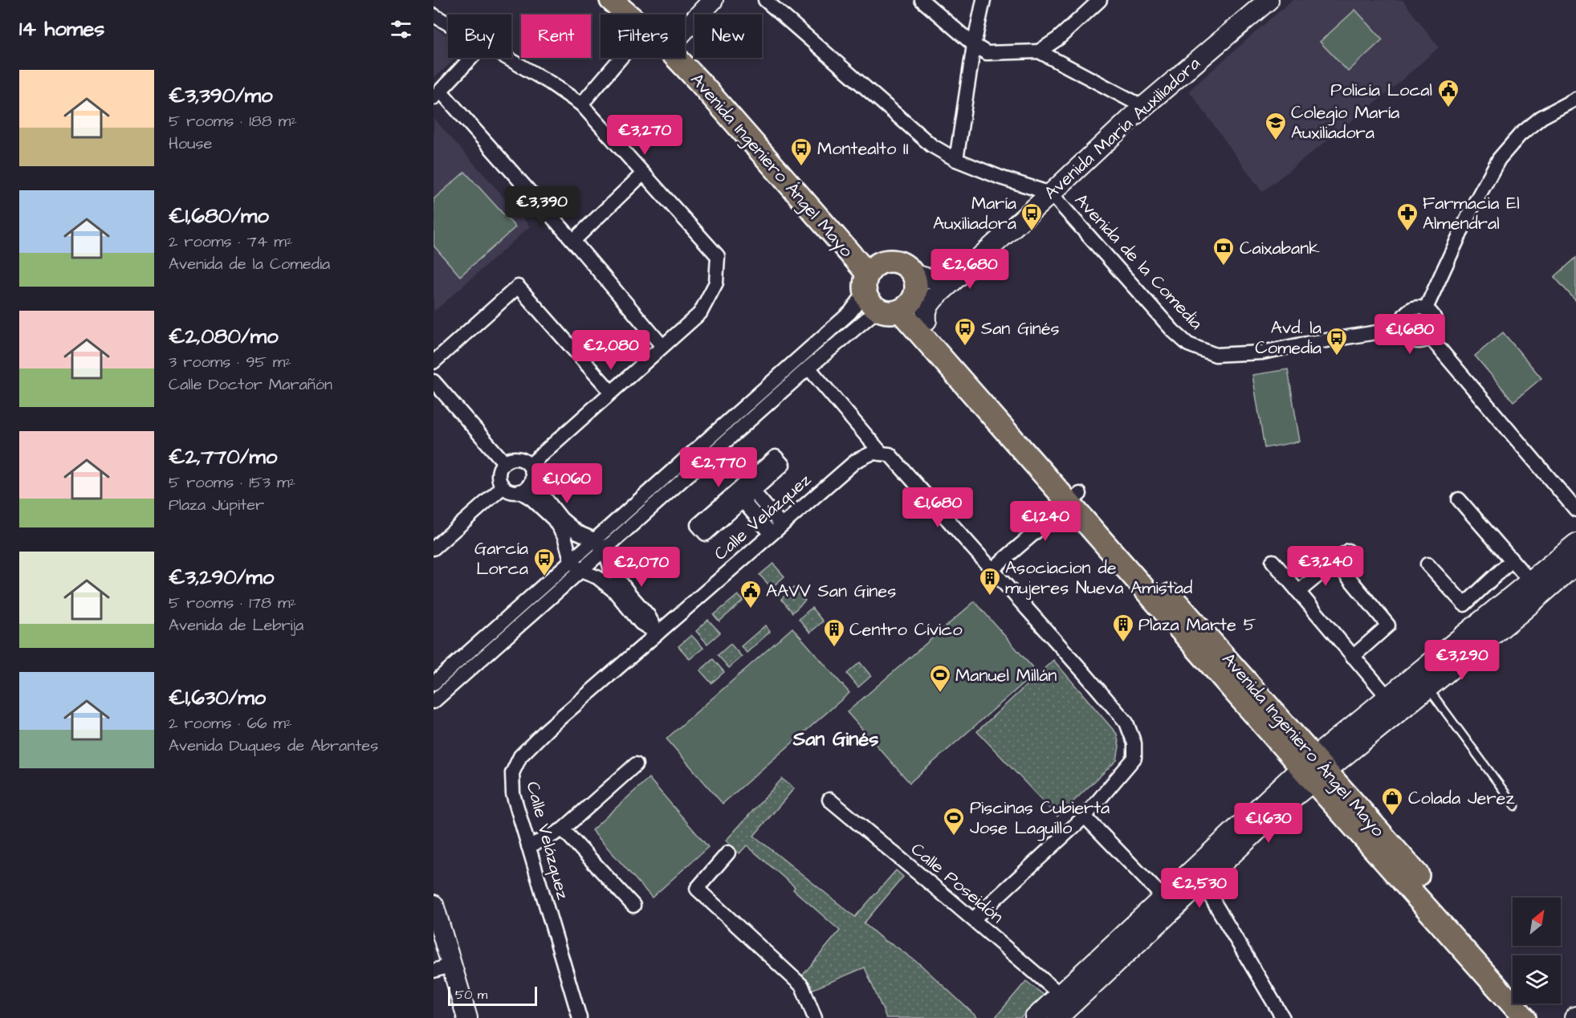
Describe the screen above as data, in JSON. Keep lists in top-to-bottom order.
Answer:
{
  "streets": {
    "main road": ["Avenida María Auxiliadora", "Avenida Ingeniero Ángel Mayo"],
    "street": ["Avenida de la Comedia", "Calle Velázquez", "Calle Poseidón"]
  },
  "crossings": [
    ["Avenida María Auxiliadora", "Avenida Ingeniero Ángel Mayo"],
    ["Avenida María Auxiliadora", "Avenida de la Comedia"]
  ],
  "districts": ["San Ginés"],
  "places": {
    "public building": ["Policía Local", "AAVV San Gines"],
    "school or university": ["Colegio María Auxiliadora"],
    "bus stop": [
      "Montealto II",
      "María Auxiliadora",
      "San Ginés",
      "Avd. la Comedia",
      "García Lorca"
    ],
    "pharmacy": ["Farmacia El Almendral"],
    "bank": ["Caixabank"],
    "building": ["Asociacion de mujeres Nueva Amistad", "Plaza Marte 5", "Centro Cívico"],
    "sports": ["Manuel Millán", "Piscinas Cubierta Jose Laguillo"],
    "shop": ["Colada Jerez"]
  },
  "scale_bar": "50 m",
  "north": "top right",
  "page": {
    "heading": "14 homes",
    "chip": [
      "Buy",
      "Rent",
      "Filters",
      "New"
    ],
    "list": [
      {
        "name": "€3,390/mo",
        "note": "5 rooms · 188 m² · House"
      },
      {
        "name": "€1,680/mo",
        "note": "2 rooms · 74 m² · Avenida de la Comedia"
      },
      {
        "name": "€2,080/mo",
        "note": "3 rooms · 95 m² · Calle Doctor Marañón"
      },
      {
        "name": "€2,770/mo",
        "note": "5 rooms · 153 m² · Plaza Júpiter"
      },
      {
        "name": "€3,290/mo",
        "note": "5 rooms · 178 m² · Avenida de Lebrija"
      },
      {
        "name": "€1,630/mo",
        "note": "2 rooms · 66 m² · Avenida Duques de Abrantes"
      }
    ],
    "price": [
      "€3,270",
      "€3,390",
      "€2,680",
      "€1,680",
      "€2,080",
      "€2,770",
      "€1,060",
      "€1,680",
      "€1,240",
      "€3,240",
      "€2,070",
      "€3,290",
      "€1,630",
      "€2,530"
    ],
    "scale": "50 m"
  }
}
